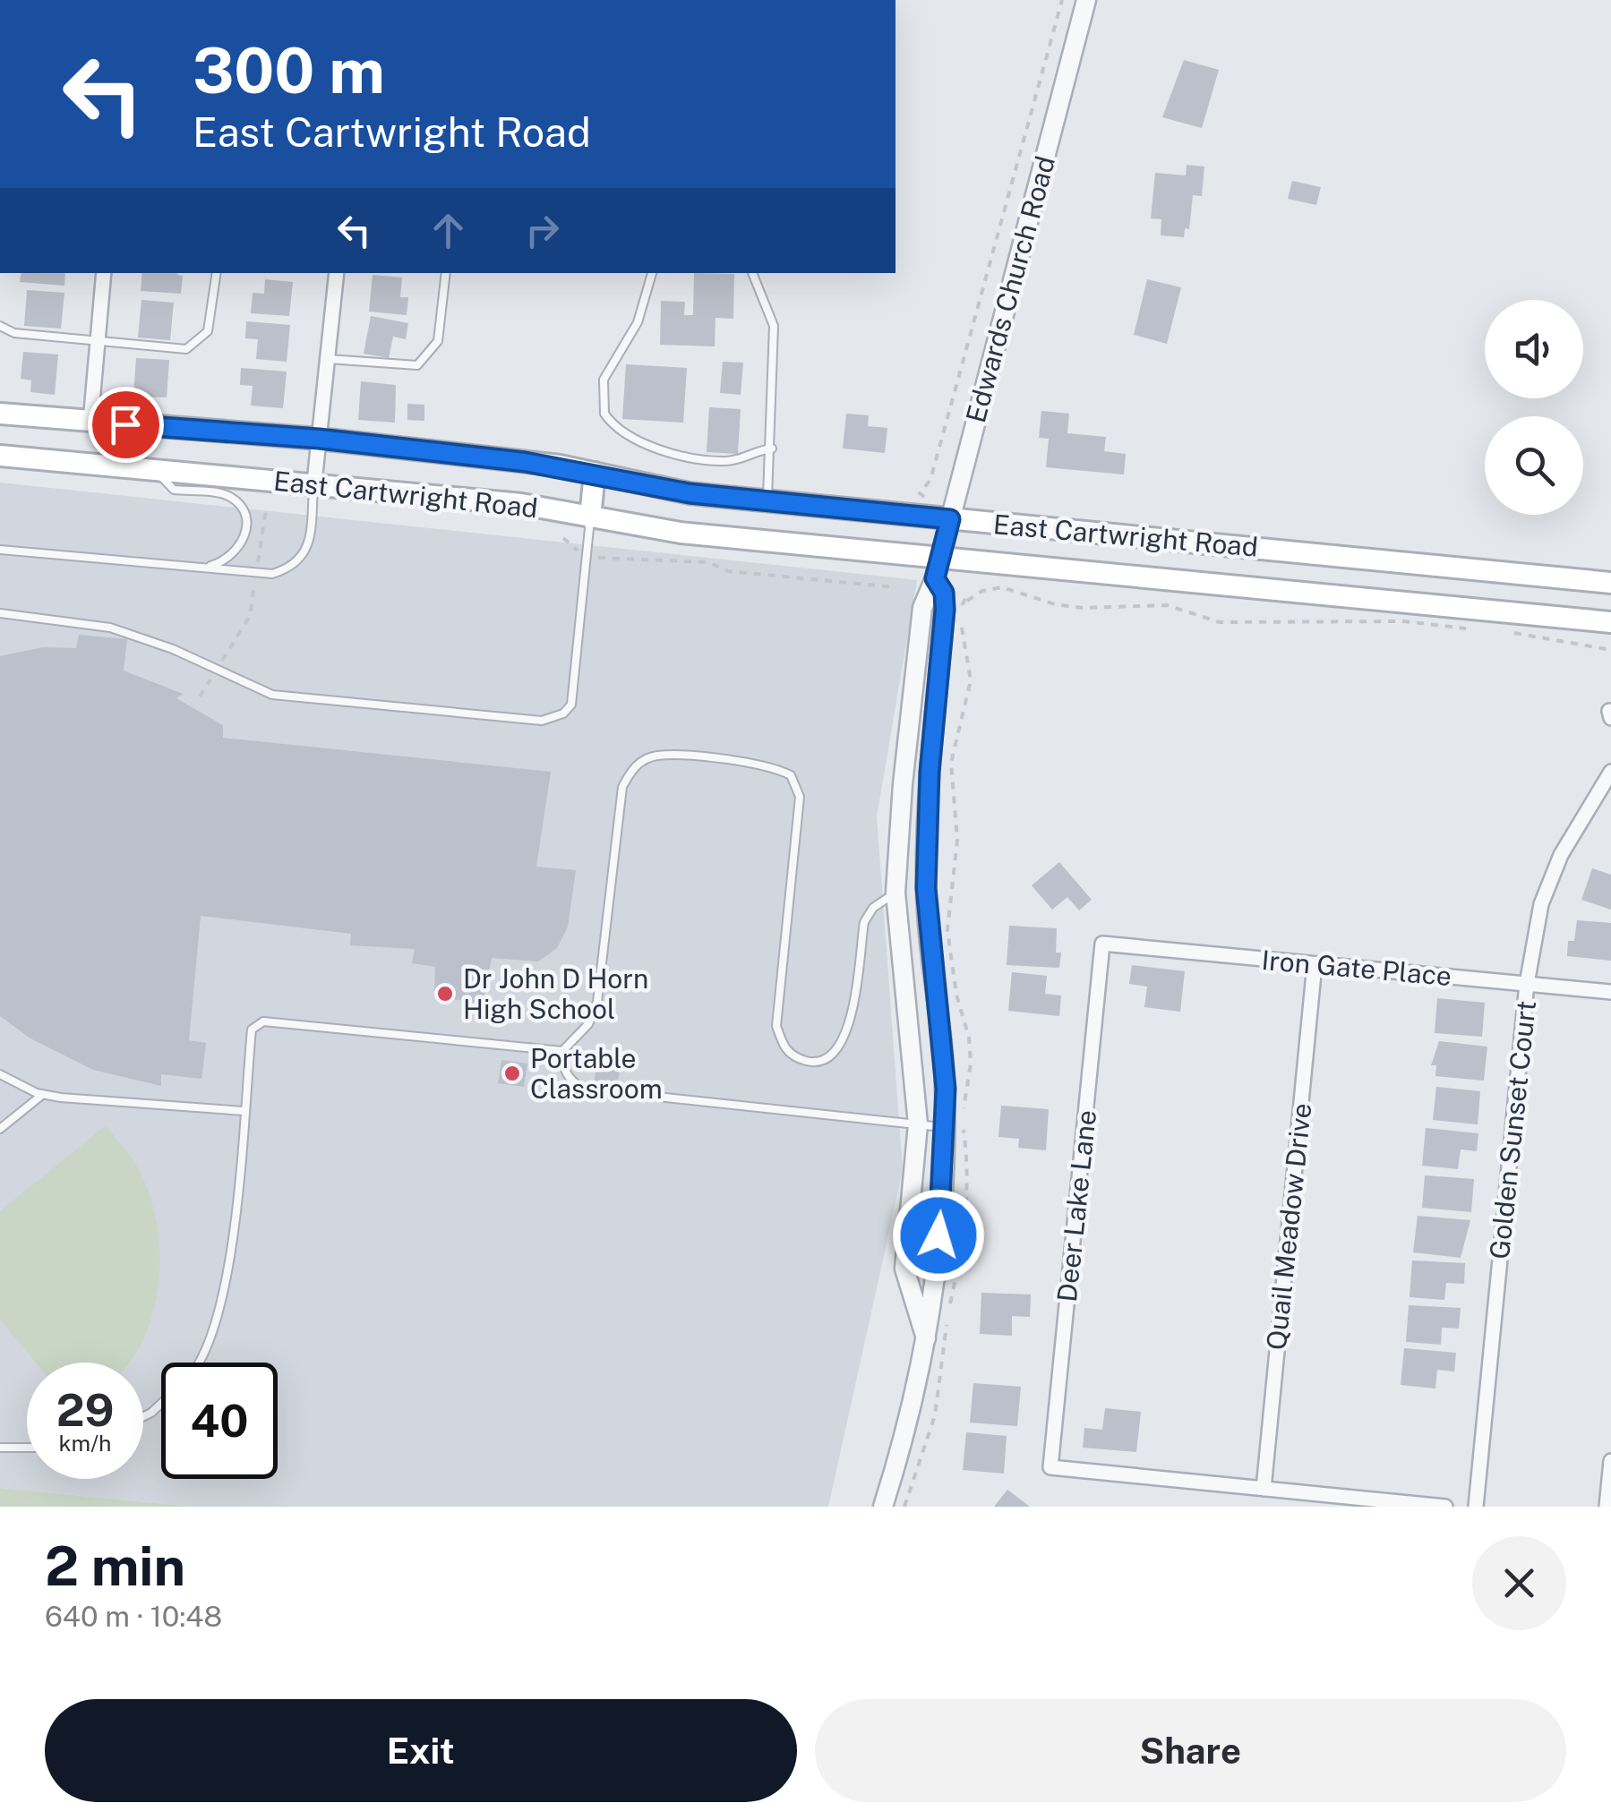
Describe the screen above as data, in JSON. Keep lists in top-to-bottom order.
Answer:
{
  "streets": {
    "main road": ["East Cartwright Road"],
    "street": [
      "Edwards Church Road",
      "Iron Gate Place",
      "Golden Sunset Court",
      "Deer Lake Lane",
      "Quail Meadow Drive"
    ]
  },
  "crossings": [
    ["Edwards Church Road", "East Cartwright Road"],
    ["Iron Gate Place", "Golden Sunset Court"],
    ["Iron Gate Place", "Deer Lake Lane"],
    ["Iron Gate Place", "Quail Meadow Drive"],
    ["Deer Lake Lane", "Quail Meadow Drive"]
  ],
  "places": ["Dr John D Horn High School", "Portable Classroom"],
  "page": {
    "turn": ["300 m", "East Cartwright Road"],
    "speed": "29 km/h",
    "limit": "40",
    "heading": ["2 min", "640 m · 10:48"],
    "buttons": ["Exit", "Share"]
  }
}
